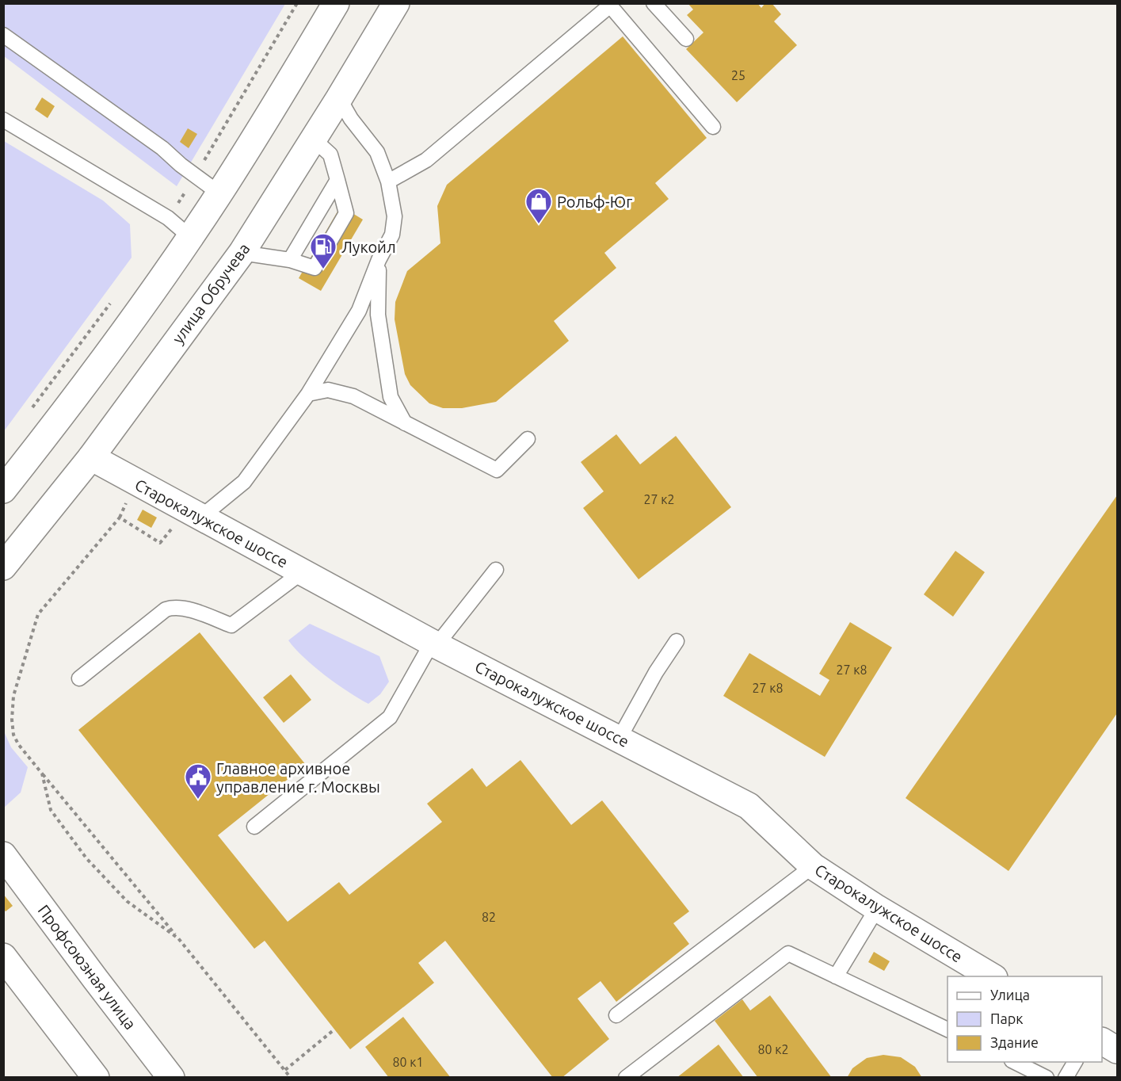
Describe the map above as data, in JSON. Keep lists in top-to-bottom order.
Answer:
{
  "streets": {
    "main road": ["улица Обручева", "Старокалужское шоссе", "Профсоюзная улица"]
  },
  "crossings": [
    ["улица Обручева", "Старокалужское шоссе"]
  ],
  "places": {
    "shop": ["Рольф-Юг"],
    "fuel station": ["Лукойл"],
    "public building": ["Главное архивное управление г. Москвы"]
  },
  "house_numbers": [
    "25",
    "27 к2",
    "27 к8",
    "27 к8",
    "82",
    "80 к2",
    "80 к1"
  ],
  "legend": ["Улица", "Парк", "Здание"]
}
